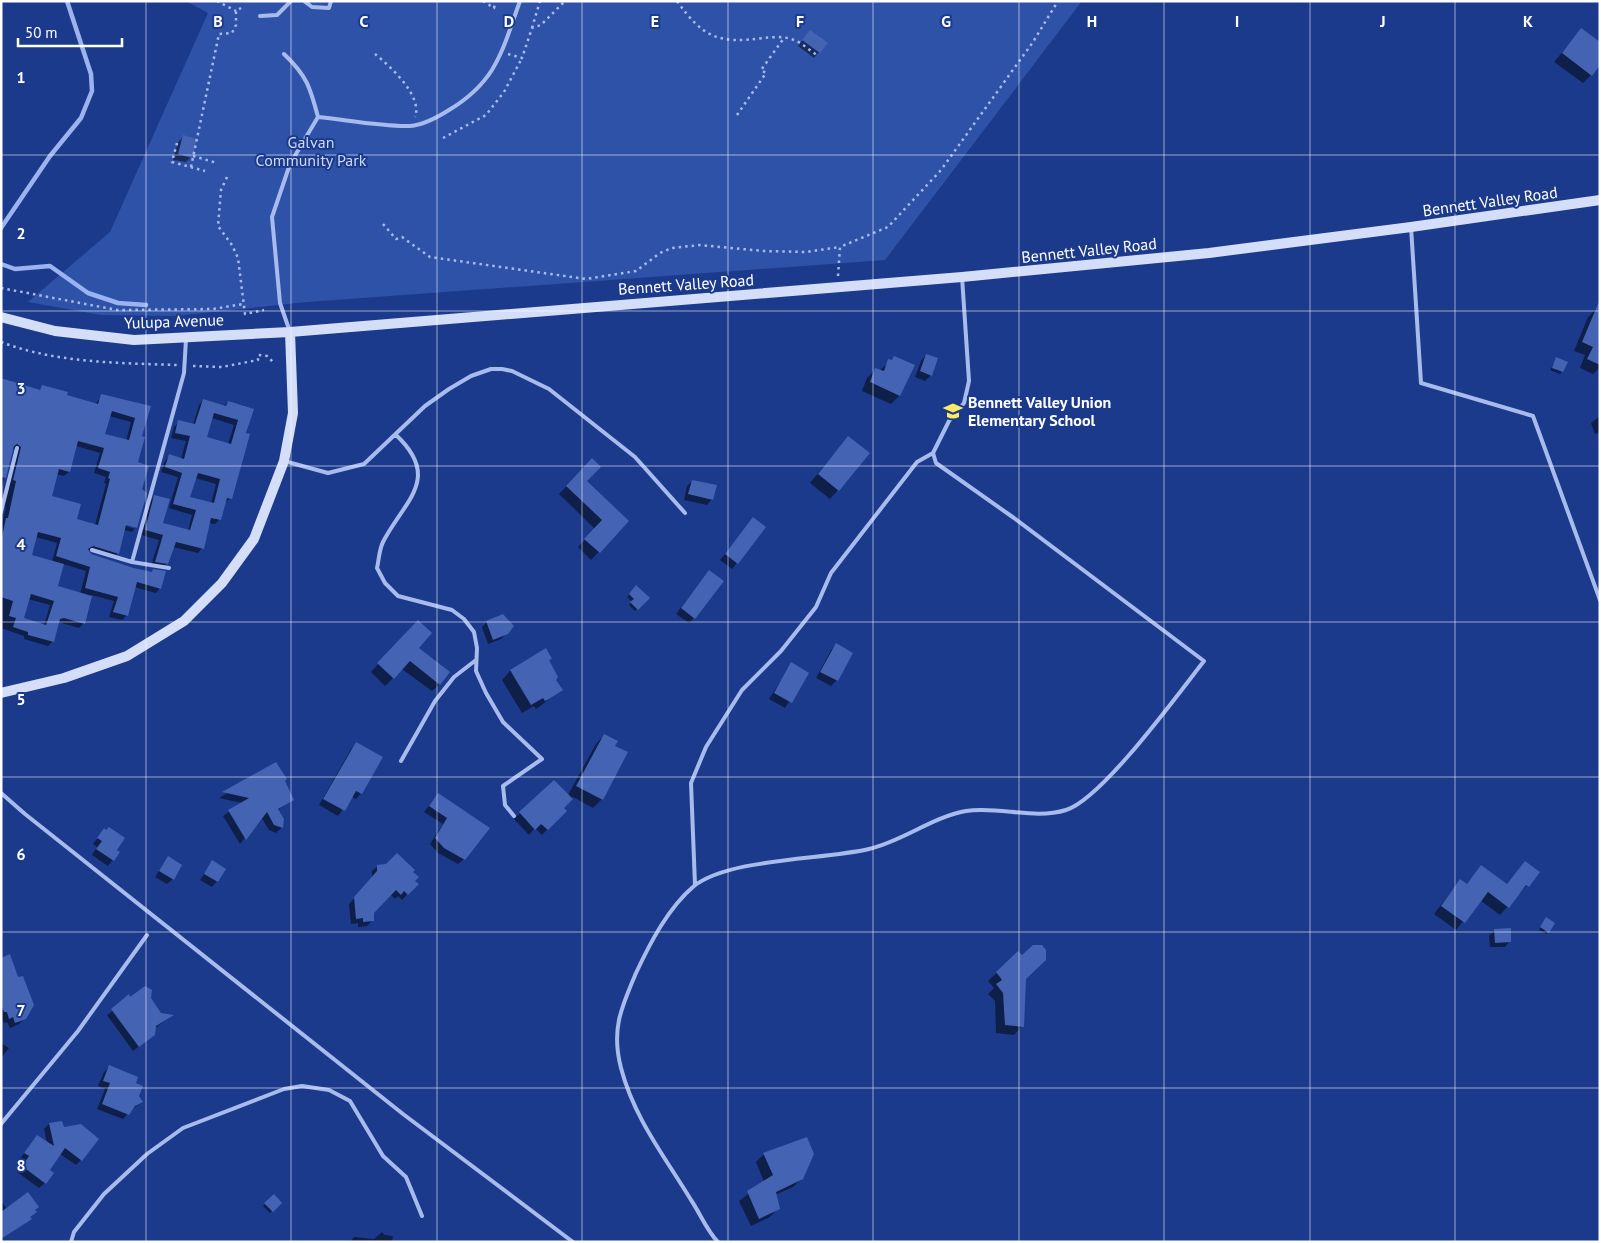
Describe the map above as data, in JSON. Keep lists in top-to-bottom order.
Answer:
{
  "streets": {
    "street": ["Bennett Valley Road", "Yulupa Avenue"]
  },
  "crossings": [
    ["Bennett Valley Road", "Yulupa Avenue"]
  ],
  "parks": ["Galvan Community Park"],
  "places": {
    "school or university": ["Bennett Valley Union Elementary School"]
  },
  "scale_bar": "50 m",
  "grid": {
    "columns": [
      "B",
      "C",
      "D",
      "E",
      "F",
      "G",
      "H",
      "I",
      "J",
      "K"
    ],
    "rows": [
      "1",
      "2",
      "3",
      "4",
      "5",
      "6",
      "7",
      "8"
    ]
  }
}
